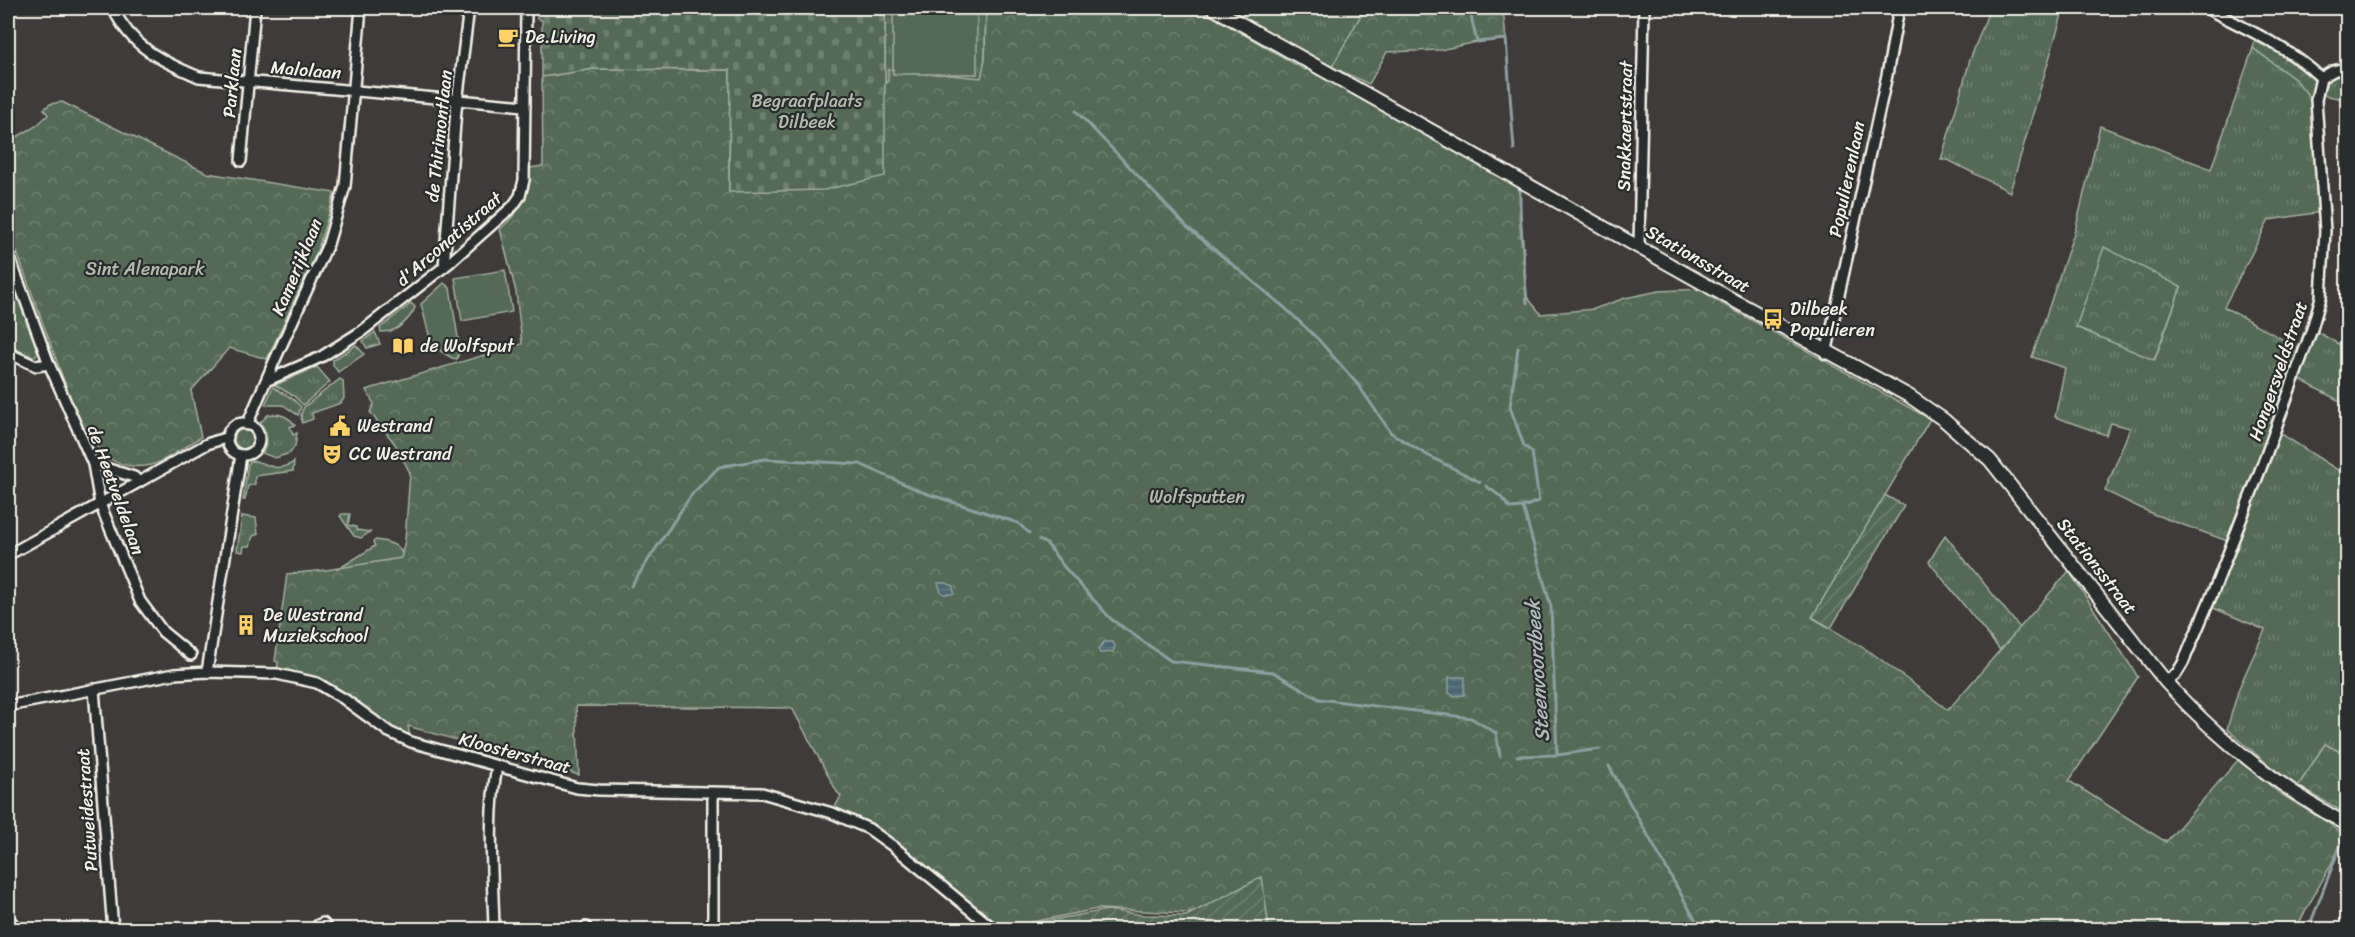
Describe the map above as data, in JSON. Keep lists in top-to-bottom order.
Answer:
{
  "streets": {
    "street": [
      "Malolaan",
      "Parklaan",
      "Snakkaertstraat",
      "de Thirimontlaan",
      "Populierenlaan",
      "d'Arconatistraat",
      "Stationsstraat",
      "Kamerijklaan",
      "Hongersveldstraat",
      "de Heetveldelaan",
      "Kloosterstraat",
      "Putweidestraat"
    ]
  },
  "crossings": [
    ["Malolaan", "Parklaan"],
    ["Malolaan", "de Thirimontlaan"],
    ["Malolaan", "d'Arconatistraat"],
    ["Malolaan", "Kamerijklaan"],
    ["Snakkaertstraat", "Stationsstraat"],
    ["de Thirimontlaan", "d'Arconatistraat"],
    ["Populierenlaan", "Stationsstraat"],
    ["d'Arconatistraat", "Kamerijklaan"],
    ["Stationsstraat", "Hongersveldstraat"],
    ["Kloosterstraat", "Putweidestraat"]
  ],
  "water": ["Steenvoordbeek"],
  "parks": ["Begraafplaats Dilbeek", "Sint Alenapark", "Wolfsputten"],
  "places": {
    "cafe": ["De.Living"],
    "bus stop": ["Dilbeek Populieren"],
    "library": ["de Wolfsput"],
    "public building": ["Westrand"],
    "theatre": ["CC Westrand"],
    "building": ["De Westrand Muziekschool"]
  }
}
